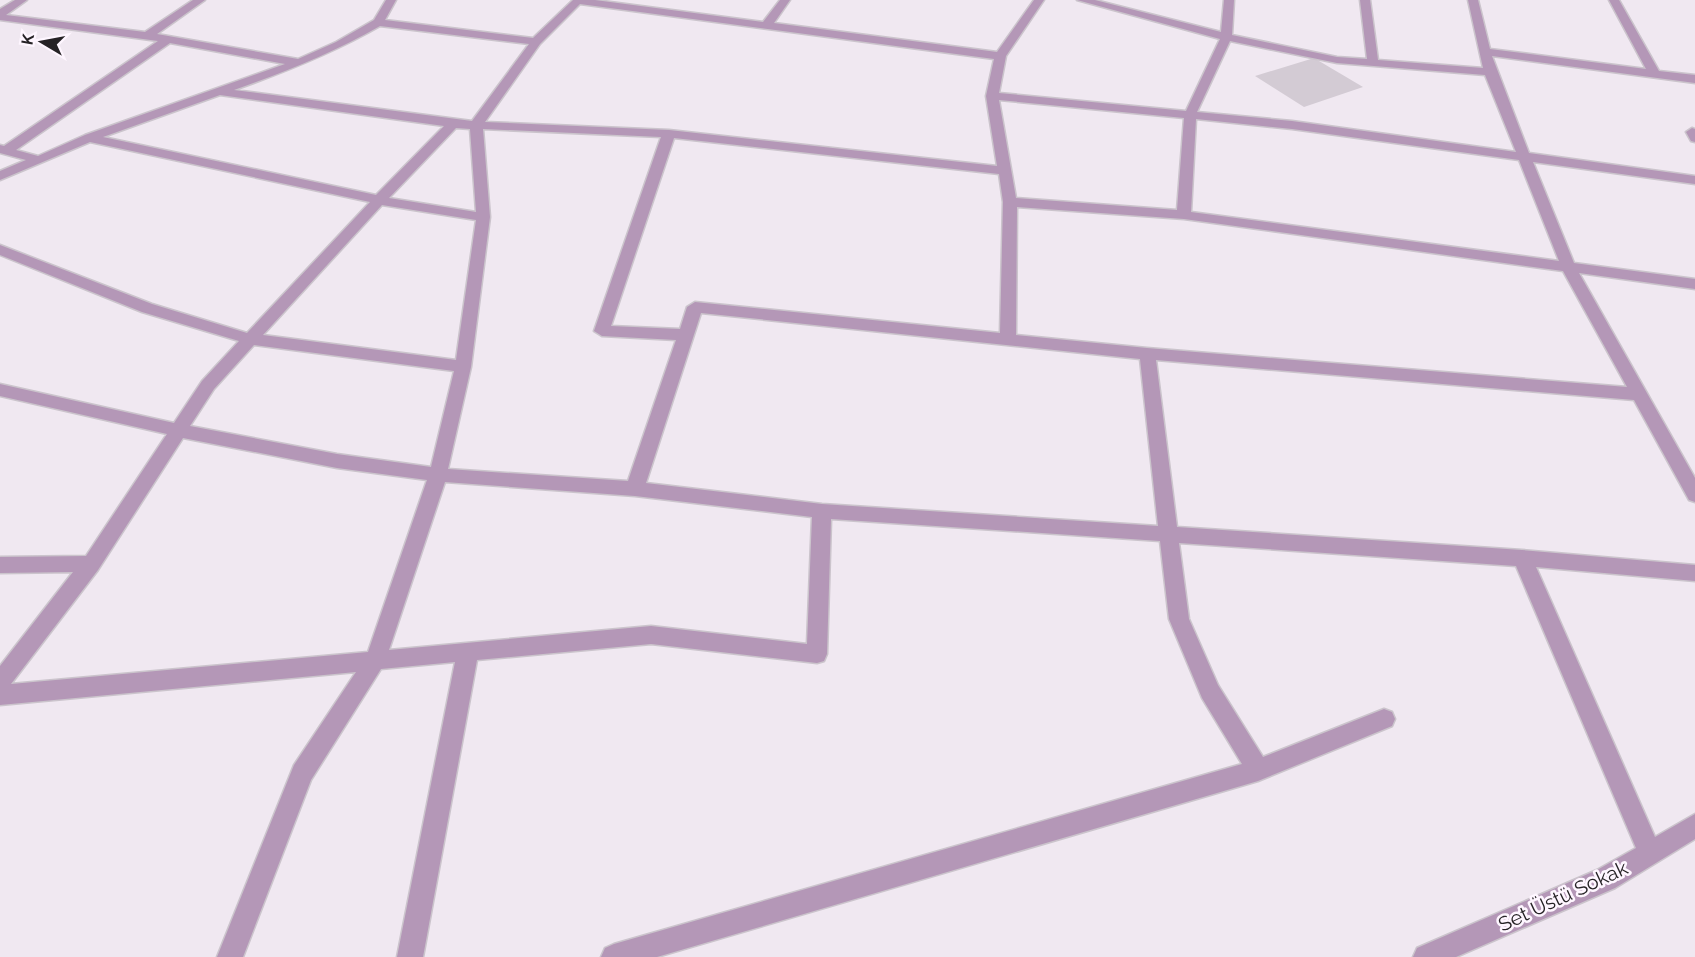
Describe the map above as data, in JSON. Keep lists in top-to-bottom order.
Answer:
{
  "streets": {
    "street": ["Set Üstü Sokak"]
  },
  "north": "left"
}
